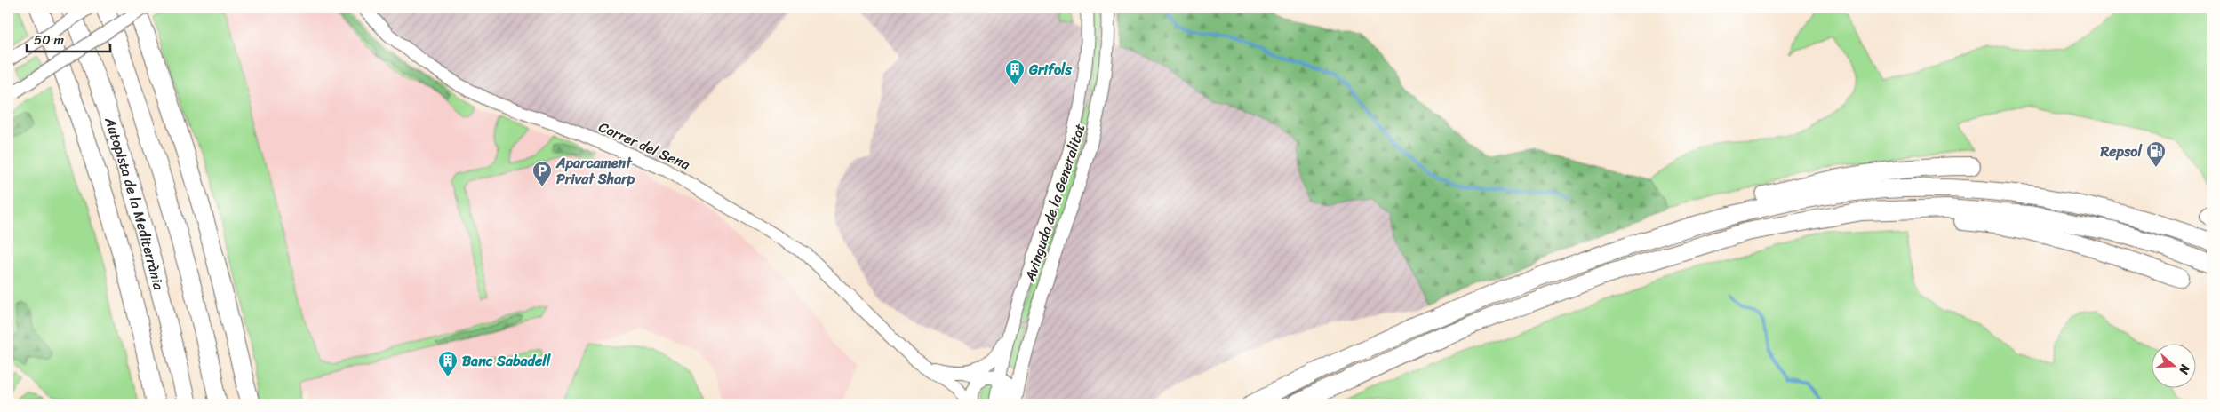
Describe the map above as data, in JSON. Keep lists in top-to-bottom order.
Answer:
{
  "streets": {
    "highway": ["Autopista de la Mediterrània"],
    "street": ["Carrer del Sena", "Avinguda de la Generalitat"]
  },
  "crossings": [
    ["Carrer del Sena", "Avinguda de la Generalitat"]
  ],
  "places": {
    "building": ["Grifols", "Banc Sabadell"],
    "fuel station": ["Repsol"],
    "parking": ["Aparcament Privat Sharp"]
  },
  "scale_bar": "50 m",
  "north": "right"
}
